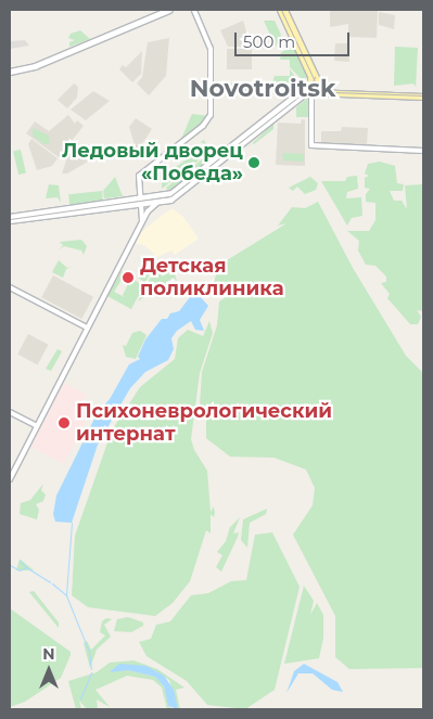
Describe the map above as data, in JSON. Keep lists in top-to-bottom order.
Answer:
{
  "districts": ["Novotroitsk"],
  "places": ["Ледовый дворец «Победа»", "Детская поликлиника", "Психоневрологический интернат"],
  "scale_bar": "500 m",
  "north": "top"
}
